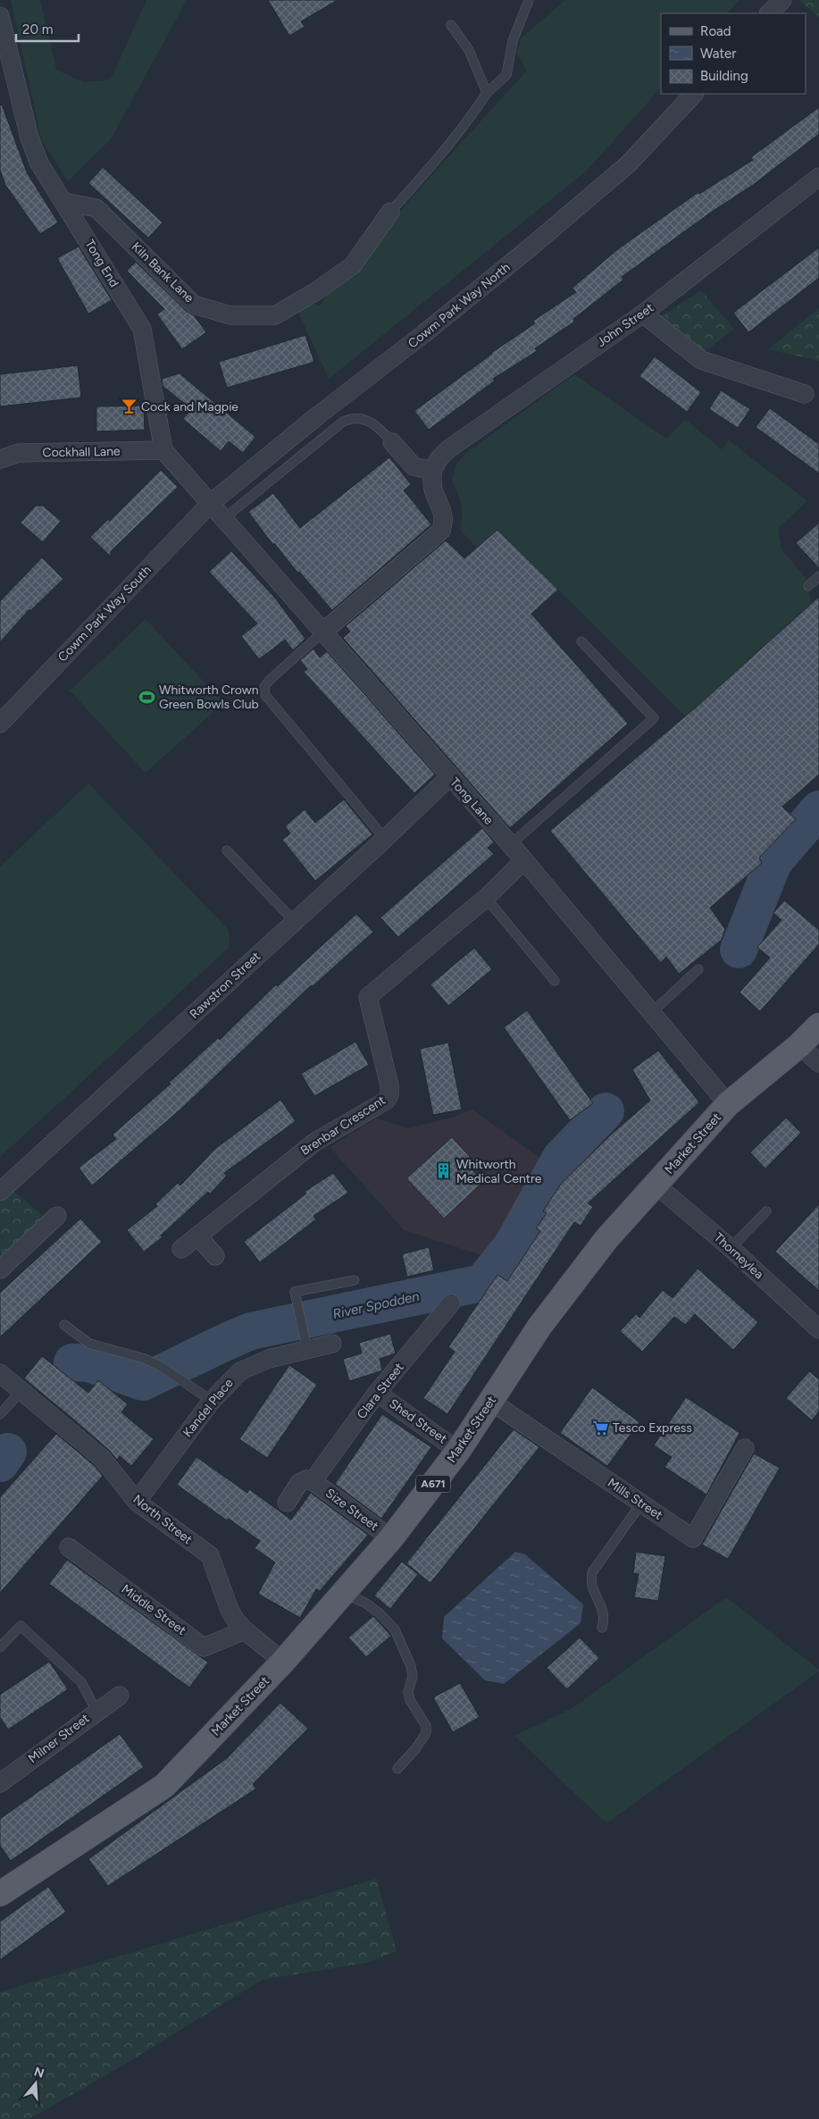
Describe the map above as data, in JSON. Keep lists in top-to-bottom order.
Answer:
{
  "streets": {
    "main road": ["Market Street", "A671"],
    "street": [
      "Tong End",
      "Kiln Bank Lane",
      "Cowm Park Way North",
      "John Street",
      "Cockhall Lane",
      "Cowm Park Way South",
      "Tong Lane",
      "Rawstron Street",
      "Brenbar Crescent",
      "Thorneylea",
      "Clara Street",
      "Kandel Place",
      "Shed Street",
      "Mills Street",
      "Size Street",
      "North Street",
      "Middle Street",
      "Milner Street"
    ]
  },
  "crossings": [
    ["Tong End", "Kiln Bank Lane"],
    ["Tong End", "Cockhall Lane"],
    ["Cowm Park Way North", "Cowm Park Way South"],
    ["Cowm Park Way North", "Tong Lane"],
    ["Cowm Park Way South", "Tong Lane"],
    ["Tong Lane", "Rawstron Street"],
    ["Tong Lane", "Brenbar Crescent"],
    ["Tong Lane", "Market Street"],
    ["Market Street", "Thorneylea"],
    ["Market Street", "Shed Street"],
    ["Market Street", "Mills Street"],
    ["Market Street", "Size Street"],
    ["Market Street", "North Street"],
    ["Clara Street", "Shed Street"],
    ["Clara Street", "Size Street"],
    ["Kandel Place", "North Street"],
    ["North Street", "Middle Street"]
  ],
  "water": ["River Spodden"],
  "places": {
    "bar": ["Cock and Magpie"],
    "sports": ["Whitworth Crown Green Bowls Club"],
    "building": ["Whitworth Medical Centre"],
    "supermarket": ["Tesco Express"]
  },
  "legend": ["Road", "Water", "Building"],
  "scale_bar": "20 m",
  "north": "top"
}
